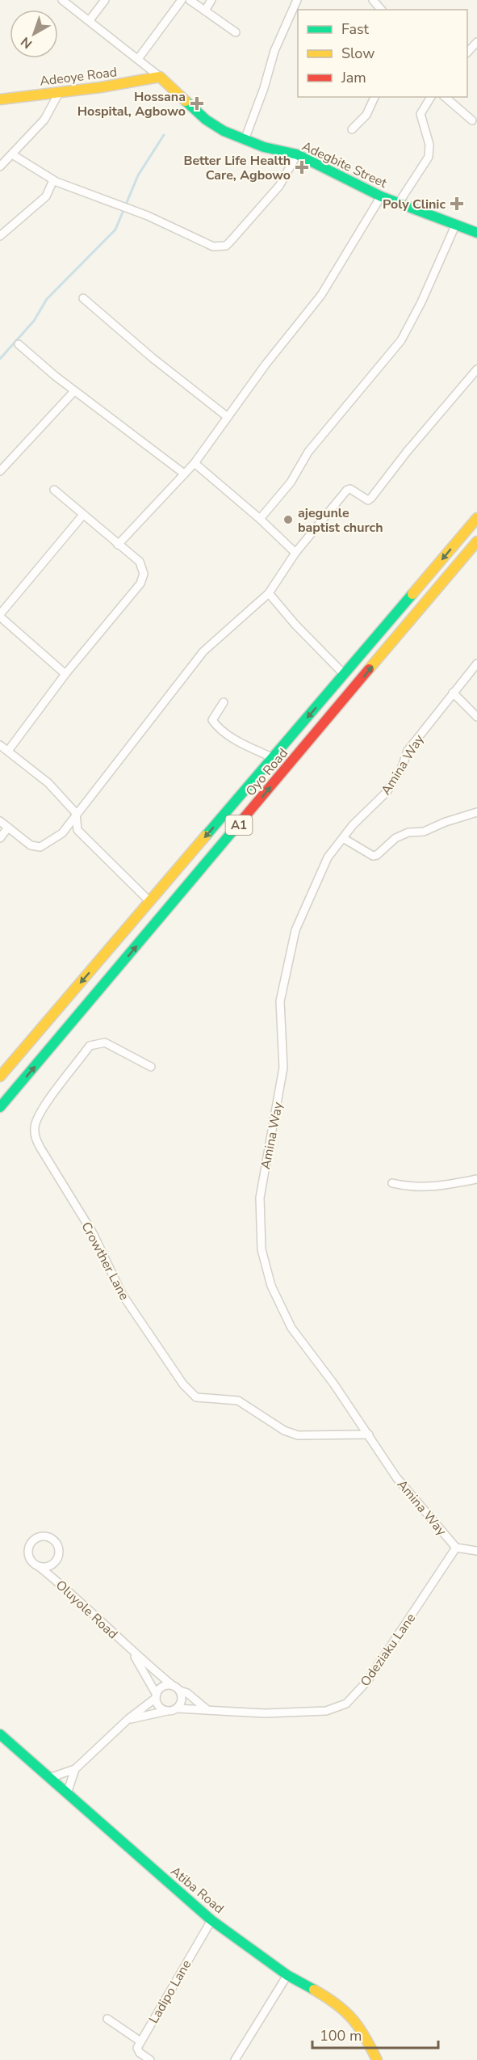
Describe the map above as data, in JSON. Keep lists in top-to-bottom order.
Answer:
{
  "streets": {
    "main road": [
      "Adeoye Road",
      "Adegbite Street",
      "Oyo Road",
      "A1",
      "Atiba Road"
    ],
    "street": [
      "Amina Way",
      "Crowther Lane",
      "Oluyole Road",
      "Odeziaku Lane",
      "Ladipo Lane"
    ]
  },
  "crossings": [
    ["Adeoye Road", "Adegbite Street"],
    ["Amina Way", "Crowther Lane"],
    ["Amina Way", "Odeziaku Lane"],
    ["Oluyole Road", "Odeziaku Lane"],
    ["Atiba Road", "Ladipo Lane"]
  ],
  "places": {
    "health": ["Hossana Hospital, Agbowo", "Better Life Health Care, Agbowo", "Poly Clinic"],
    "other": ["ajegunle baptist church"]
  },
  "legend": ["Fast", "Slow", "Jam"],
  "scale_bar": "100 m",
  "north": "bottom left"
}
